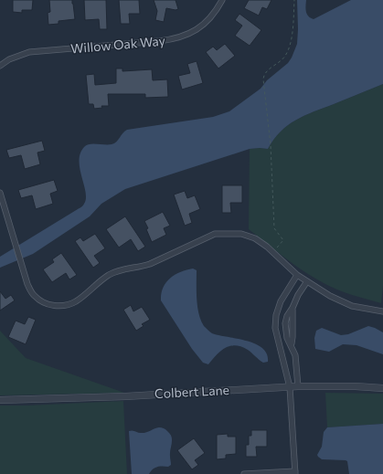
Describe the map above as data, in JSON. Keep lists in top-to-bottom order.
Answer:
{
  "streets": {
    "street": ["Willow Oak Way", "Colbert Lane"]
  }
}
